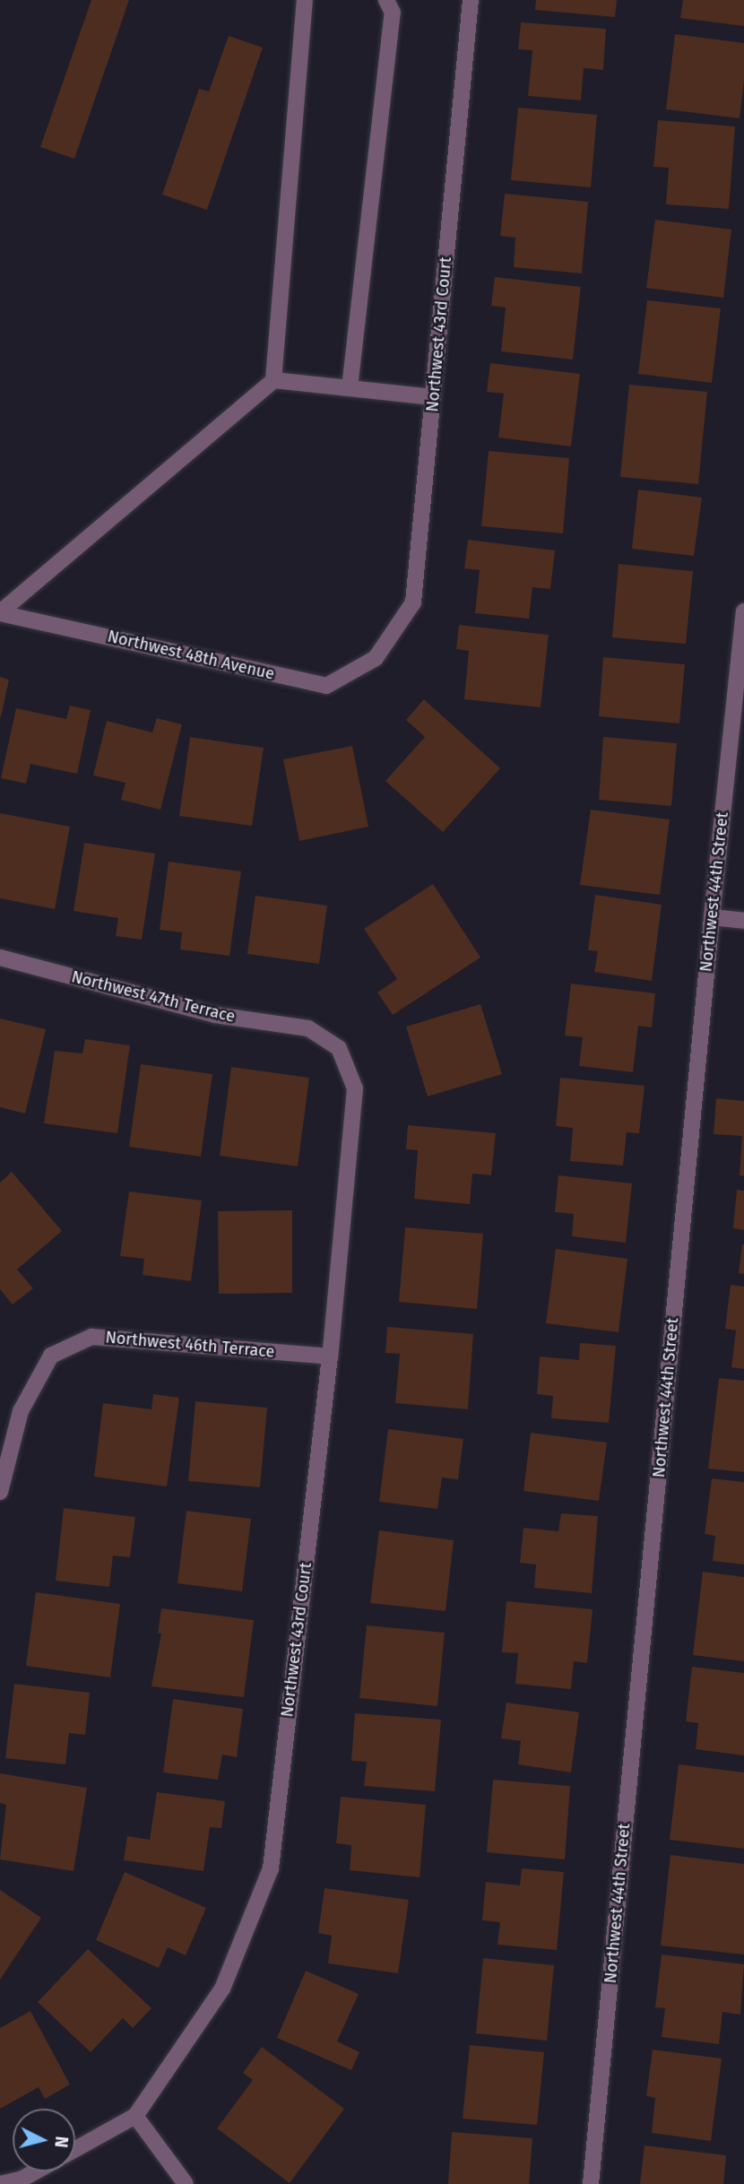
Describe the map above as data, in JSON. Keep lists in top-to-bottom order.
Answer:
{
  "streets": {
    "street": [
      "Northwest 43rd Court",
      "Northwest 48th Avenue",
      "Northwest 44th Street",
      "Northwest 47th Terrace",
      "Northwest 46th Terrace"
    ]
  },
  "crossings": [
    ["Northwest 43rd Court", "Northwest 48th Avenue"],
    ["Northwest 43rd Court", "Northwest 47th Terrace"],
    ["Northwest 43rd Court", "Northwest 46th Terrace"]
  ],
  "north": "right"
}
